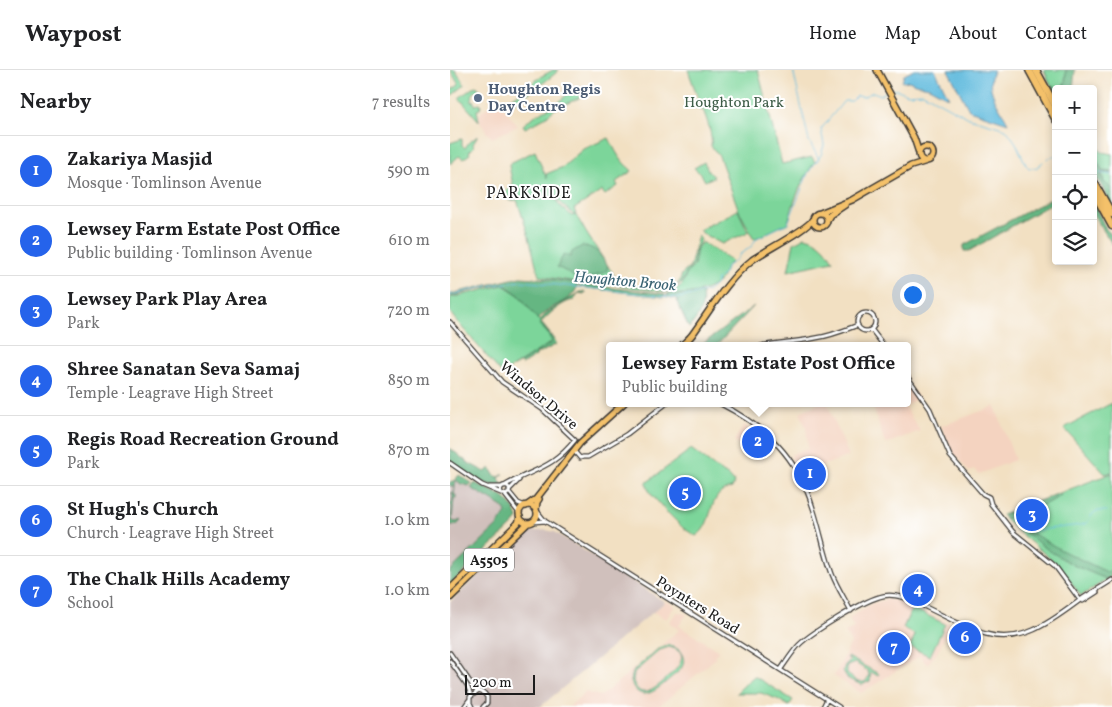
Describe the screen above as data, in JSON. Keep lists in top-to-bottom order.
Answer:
{
  "streets": {
    "main road": ["A5505"],
    "street": ["Windsor Drive", "Poynters Road"]
  },
  "crossings": [
    ["A5505", "Poynters Road"]
  ],
  "districts": ["PARKSIDE"],
  "water": ["Houghton Brook"],
  "parks": ["Houghton Park"],
  "places": ["Houghton Regis Day Centre"],
  "scale_bar": "200 m",
  "page": {
    "header": "Waypost",
    "nav": [
      "Home",
      "Map",
      "About",
      "Contact"
    ],
    "heading": ["Nearby", "7 results"],
    "map_buttons": ["+", "−"],
    "list": [
      {
        "mark": "1",
        "name": "Zakariya Masjid",
        "note": "Mosque · Tomlinson Avenue",
        "value": "590 m"
      },
      {
        "mark": "2",
        "name": "Lewsey Farm Estate Post Office",
        "note": "Public building · Tomlinson Avenue",
        "value": "610 m"
      },
      {
        "mark": "3",
        "name": "Lewsey Park Play Area",
        "note": "Park",
        "value": "720 m"
      },
      {
        "mark": "4",
        "name": "Shree Sanatan Seva Samaj",
        "note": "Temple · Leagrave High Street",
        "value": "850 m"
      },
      {
        "mark": "5",
        "name": "Regis Road Recreation Ground",
        "note": "Park",
        "value": "870 m"
      },
      {
        "mark": "6",
        "name": "St Hugh's Church",
        "note": "Church · Leagrave High Street",
        "value": "1.0 km"
      },
      {
        "mark": "7",
        "name": "The Chalk Hills Academy",
        "note": "School",
        "value": "1.0 km"
      }
    ],
    "popup": ["Lewsey Farm Estate Post Office", "Public building"],
    "pins": [
      "2",
      "1",
      "5",
      "3",
      "4",
      "6",
      "7"
    ],
    "scale": "200 m"
  }
}
